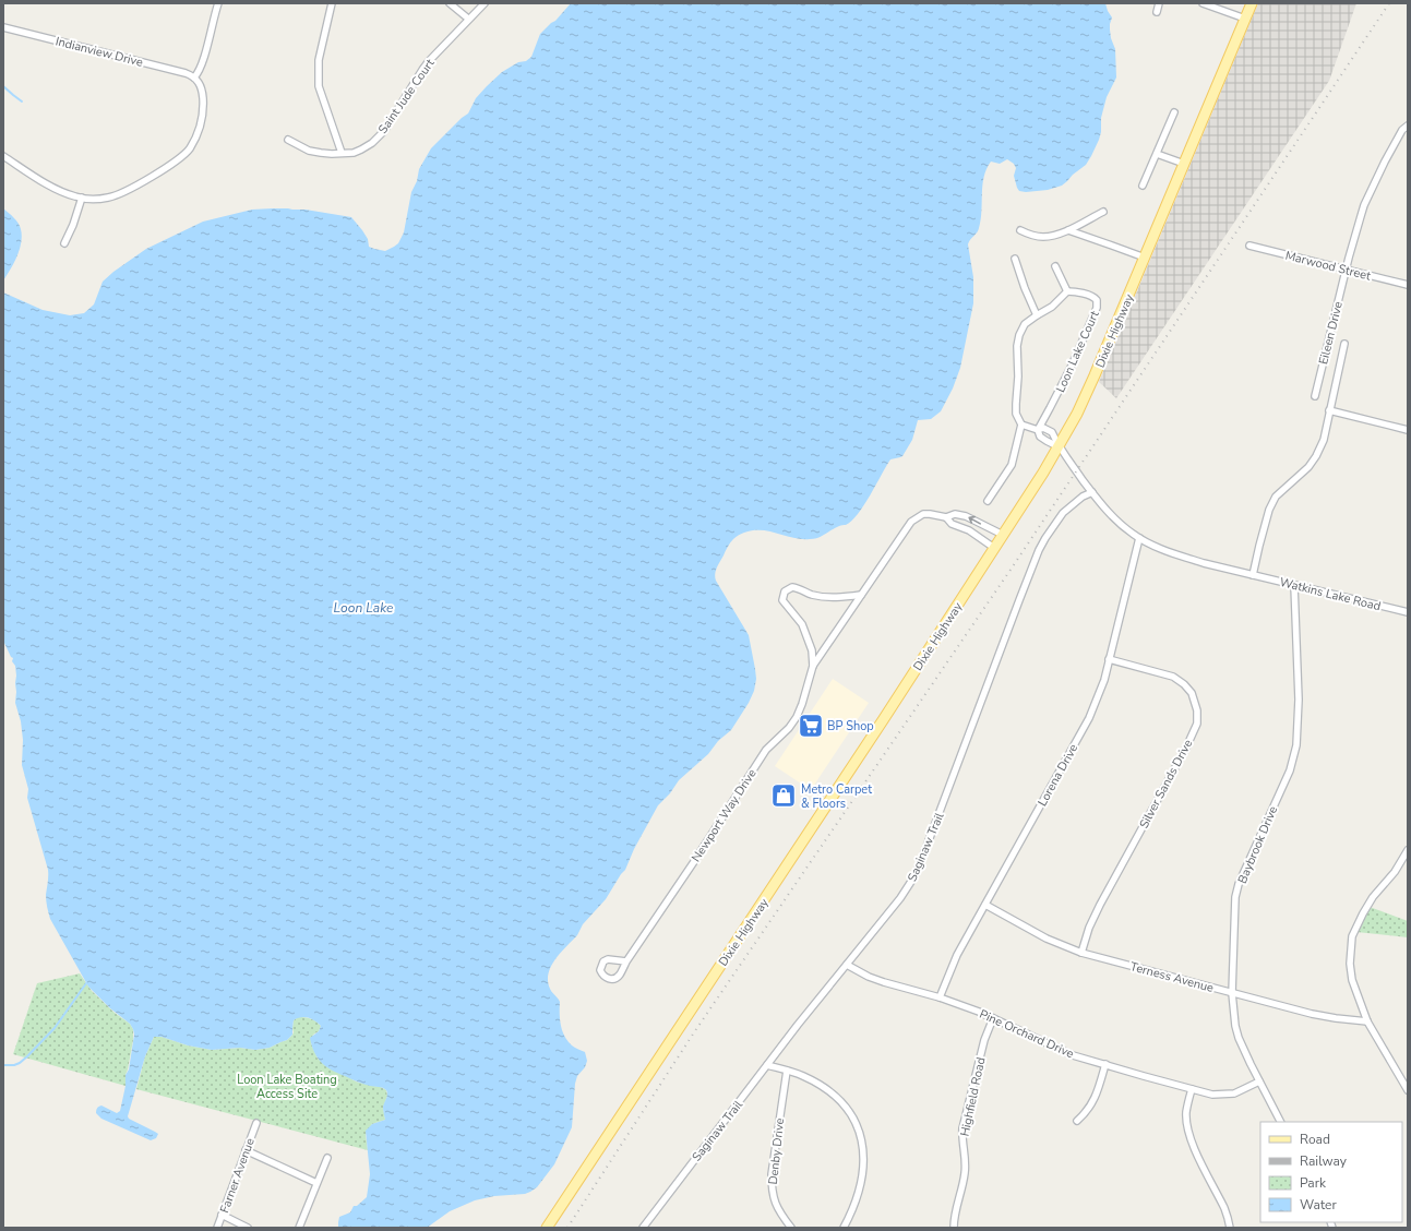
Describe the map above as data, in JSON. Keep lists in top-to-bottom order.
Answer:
{
  "streets": {
    "main road": ["Dixie Highway"],
    "street": [
      "Indianview Drive",
      "Saint Jude Court",
      "Marwood Street",
      "Eileen Drive",
      "Loon Lake Court",
      "Watkins Lake Road",
      "Lorena Drive",
      "Silver Sands Drive",
      "Newport Way Drive",
      "Baybrook Drive",
      "Saginaw Trail",
      "Terness Avenue",
      "Pine Orchard Drive",
      "Highfield Road",
      "Denby Drive",
      "Farner Avenue"
    ]
  },
  "crossings": [
    ["Marwood Street", "Eileen Drive"],
    ["Dixie Highway", "Watkins Lake Road"],
    ["Dixie Highway", "Newport Way Drive"],
    ["Loon Lake Court", "Watkins Lake Road"],
    ["Watkins Lake Road", "Lorena Drive"],
    ["Watkins Lake Road", "Baybrook Drive"],
    ["Watkins Lake Road", "Saginaw Trail"],
    ["Lorena Drive", "Silver Sands Drive"],
    ["Lorena Drive", "Terness Avenue"],
    ["Lorena Drive", "Pine Orchard Drive"],
    ["Silver Sands Drive", "Terness Avenue"],
    ["Baybrook Drive", "Terness Avenue"],
    ["Baybrook Drive", "Pine Orchard Drive"],
    ["Saginaw Trail", "Pine Orchard Drive"],
    ["Pine Orchard Drive", "Highfield Road"]
  ],
  "water": ["Loon Lake"],
  "parks": ["Loon Lake Boating Access Site"],
  "places": {
    "supermarket": ["BP Shop"],
    "shop": ["Metro Carpet & Floors"]
  },
  "legend": [
    "Road",
    "Railway",
    "Park",
    "Water"
  ]
}
